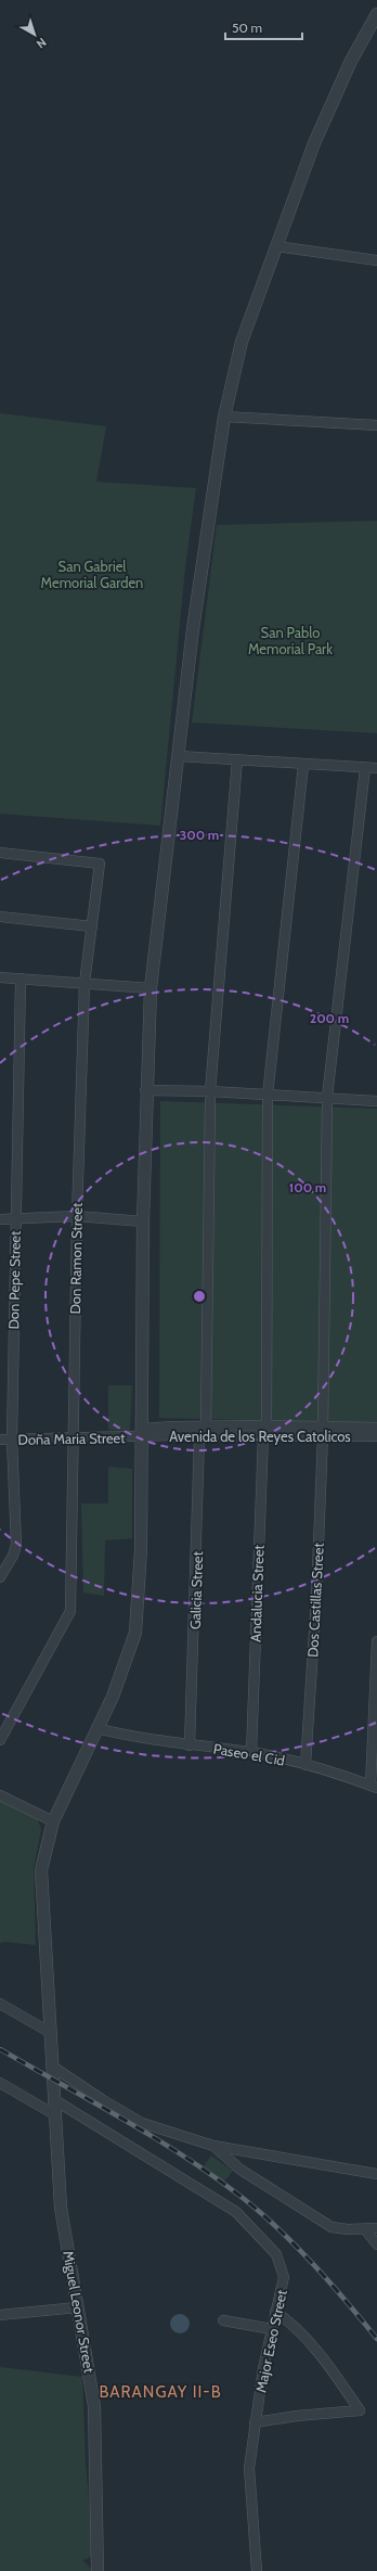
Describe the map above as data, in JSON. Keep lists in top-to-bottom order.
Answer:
{
  "streets": {
    "street": [
      "Don Ramon Street",
      "Don Pepe Street",
      "Avenida de los Reyes Catolicos",
      "Doña Maria Street",
      "Galicia Street",
      "Andalucia Street",
      "Dos Castillas Street",
      "Paseo el Cid",
      "Miguel Leonor Street",
      "Major Eseo Street"
    ]
  },
  "crossings": [
    ["Don Ramon Street", "Doña Maria Street"],
    ["Don Pepe Street", "Doña Maria Street"],
    ["Avenida de los Reyes Catolicos", "Doña Maria Street"],
    ["Avenida de los Reyes Catolicos", "Galicia Street"],
    ["Avenida de los Reyes Catolicos", "Andalucia Street"],
    ["Avenida de los Reyes Catolicos", "Dos Castillas Street"],
    ["Avenida de los Reyes Catolicos", "Miguel Leonor Street"],
    ["Doña Maria Street", "Miguel Leonor Street"],
    ["Galicia Street", "Paseo el Cid"],
    ["Andalucia Street", "Paseo el Cid"],
    ["Dos Castillas Street", "Paseo el Cid"],
    ["Paseo el Cid", "Miguel Leonor Street"],
    ["Miguel Leonor Street", "Major Eseo Street"]
  ],
  "districts": ["BARANGAY II-B"],
  "parks": ["San Gabriel Memorial Garden", "San Pablo Memorial Park"],
  "scale_bar": "50 m",
  "north": "bottom right",
  "rings": ["300 m", "200 m", "100 m"]
}
